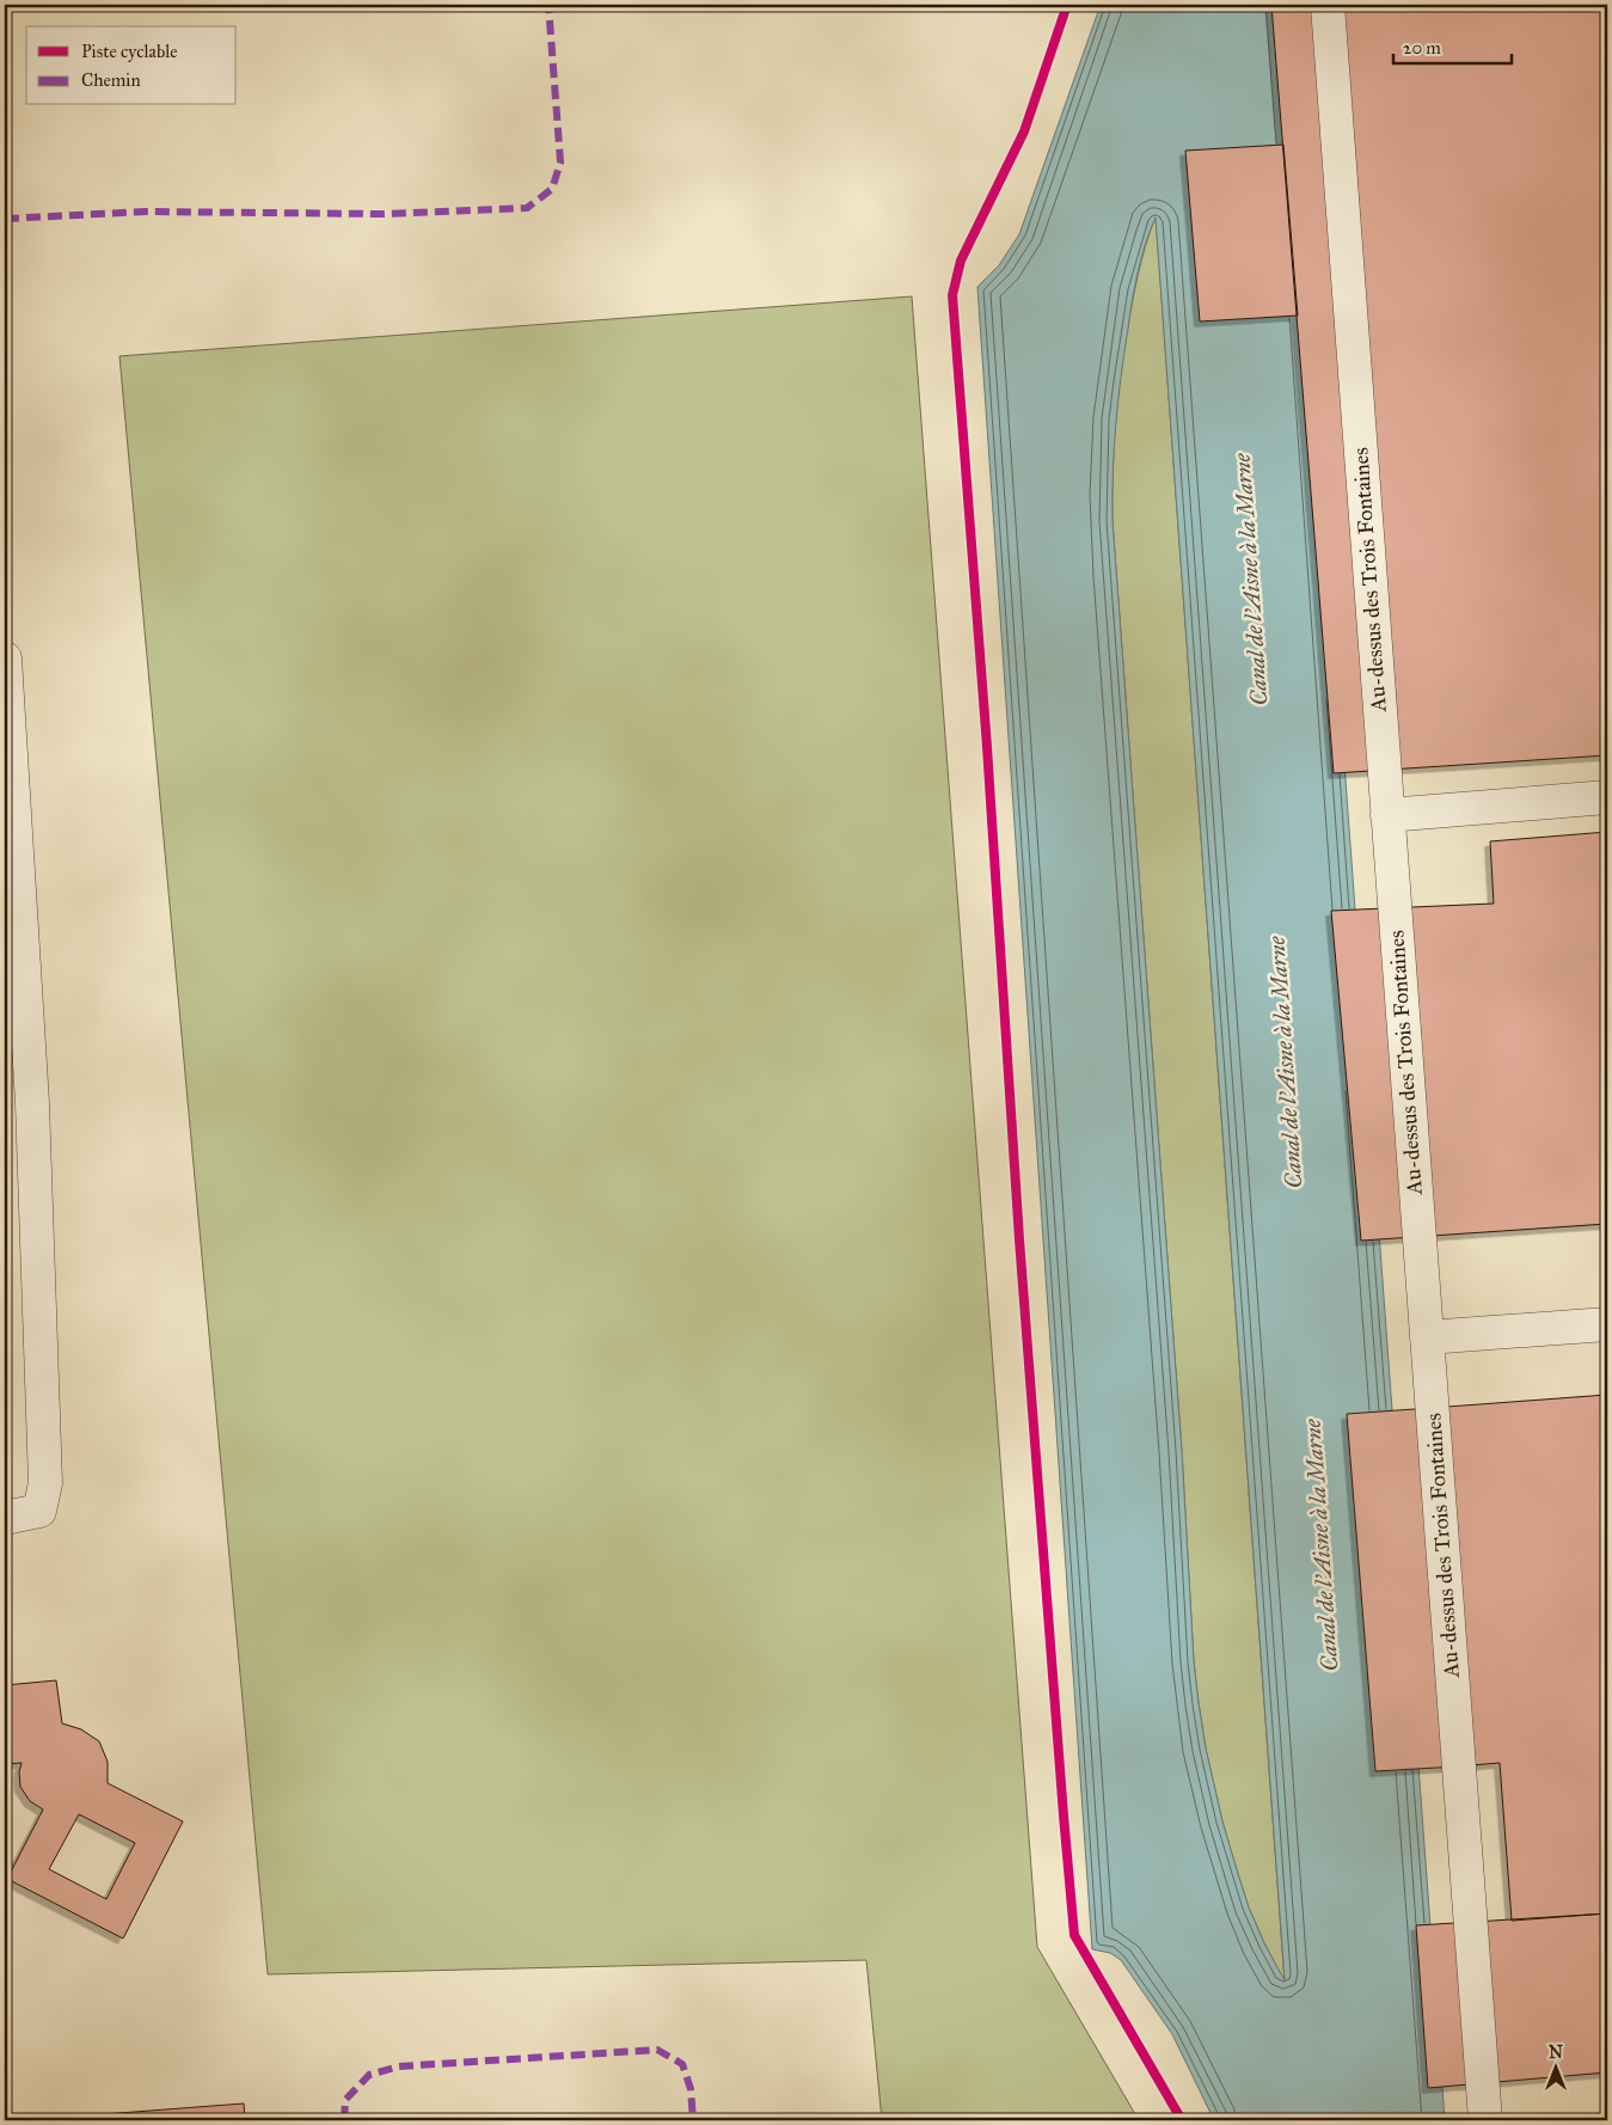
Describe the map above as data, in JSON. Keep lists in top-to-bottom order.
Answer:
{
  "streets": {
    "lane": ["Au-dessus des Trois Fontaines"]
  },
  "water": ["Canal de l'Aisne à la Marne"],
  "legend": ["Piste cyclable", "Chemin"],
  "scale_bar": "20 m",
  "north": "top"
}
